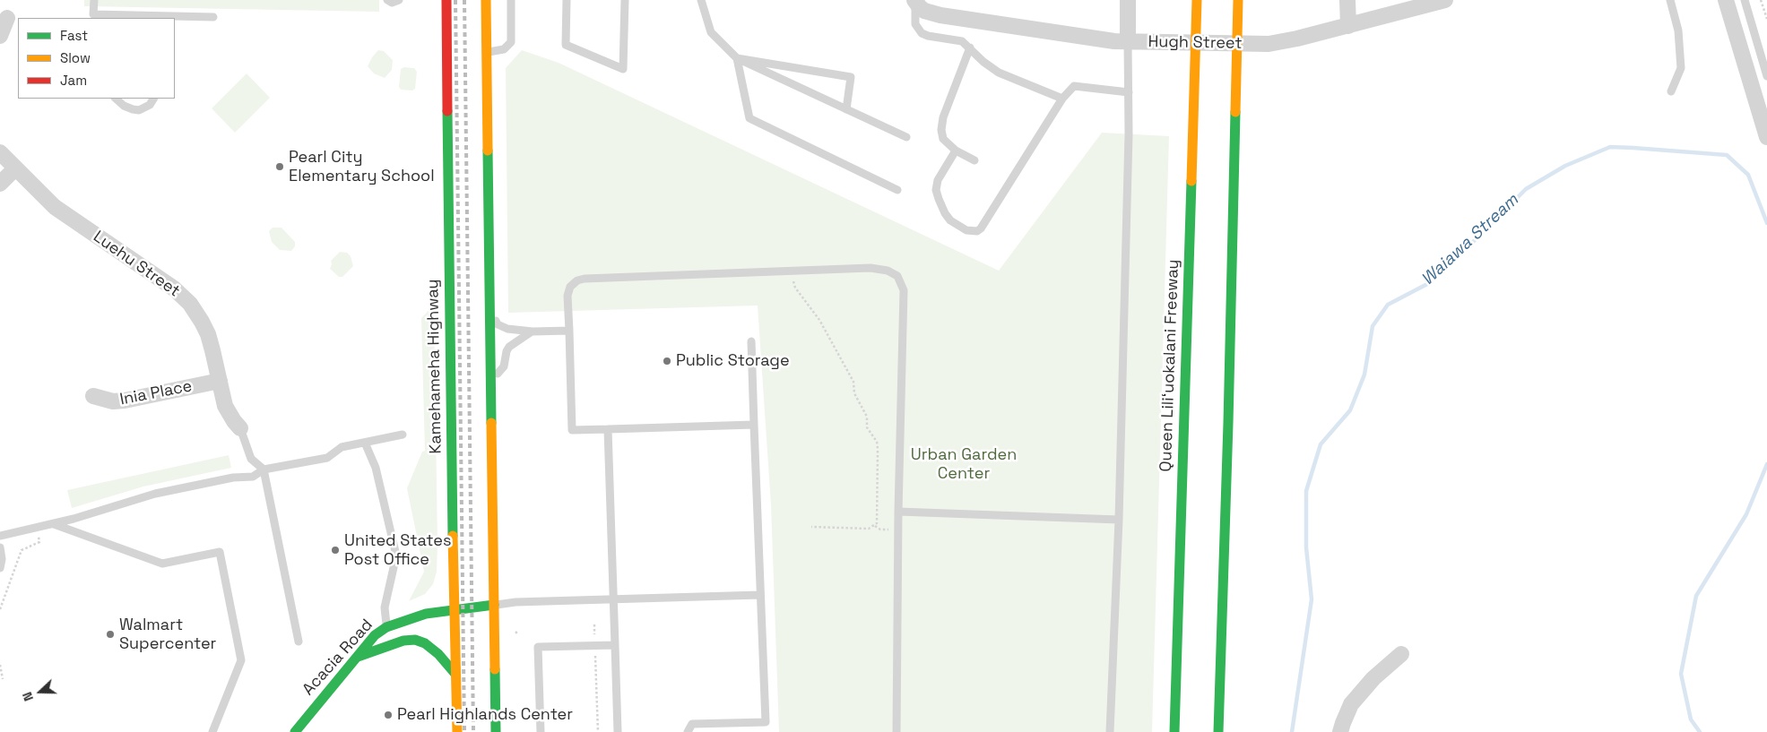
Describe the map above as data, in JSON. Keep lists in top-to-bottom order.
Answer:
{
  "streets": {
    "main road": ["Queen Liliʻuokalani Freeway", "Kamehameha Highway", "Acacia Road"],
    "street": ["Hugh Street", "Luehu Street", "Inia Place"]
  },
  "crossings": [
    ["Luehu Street", "Inia Place"],
    ["Kamehameha Highway", "Acacia Road"]
  ],
  "water": ["Waiawa Stream"],
  "parks": ["Urban Garden Center"],
  "places": [
    "Pearl City Elementary School",
    "Public Storage",
    "United States Post Office",
    "Walmart Supercenter",
    "Pearl Highlands Center"
  ],
  "legend": ["Fast", "Slow", "Jam"],
  "north": "left"
}
